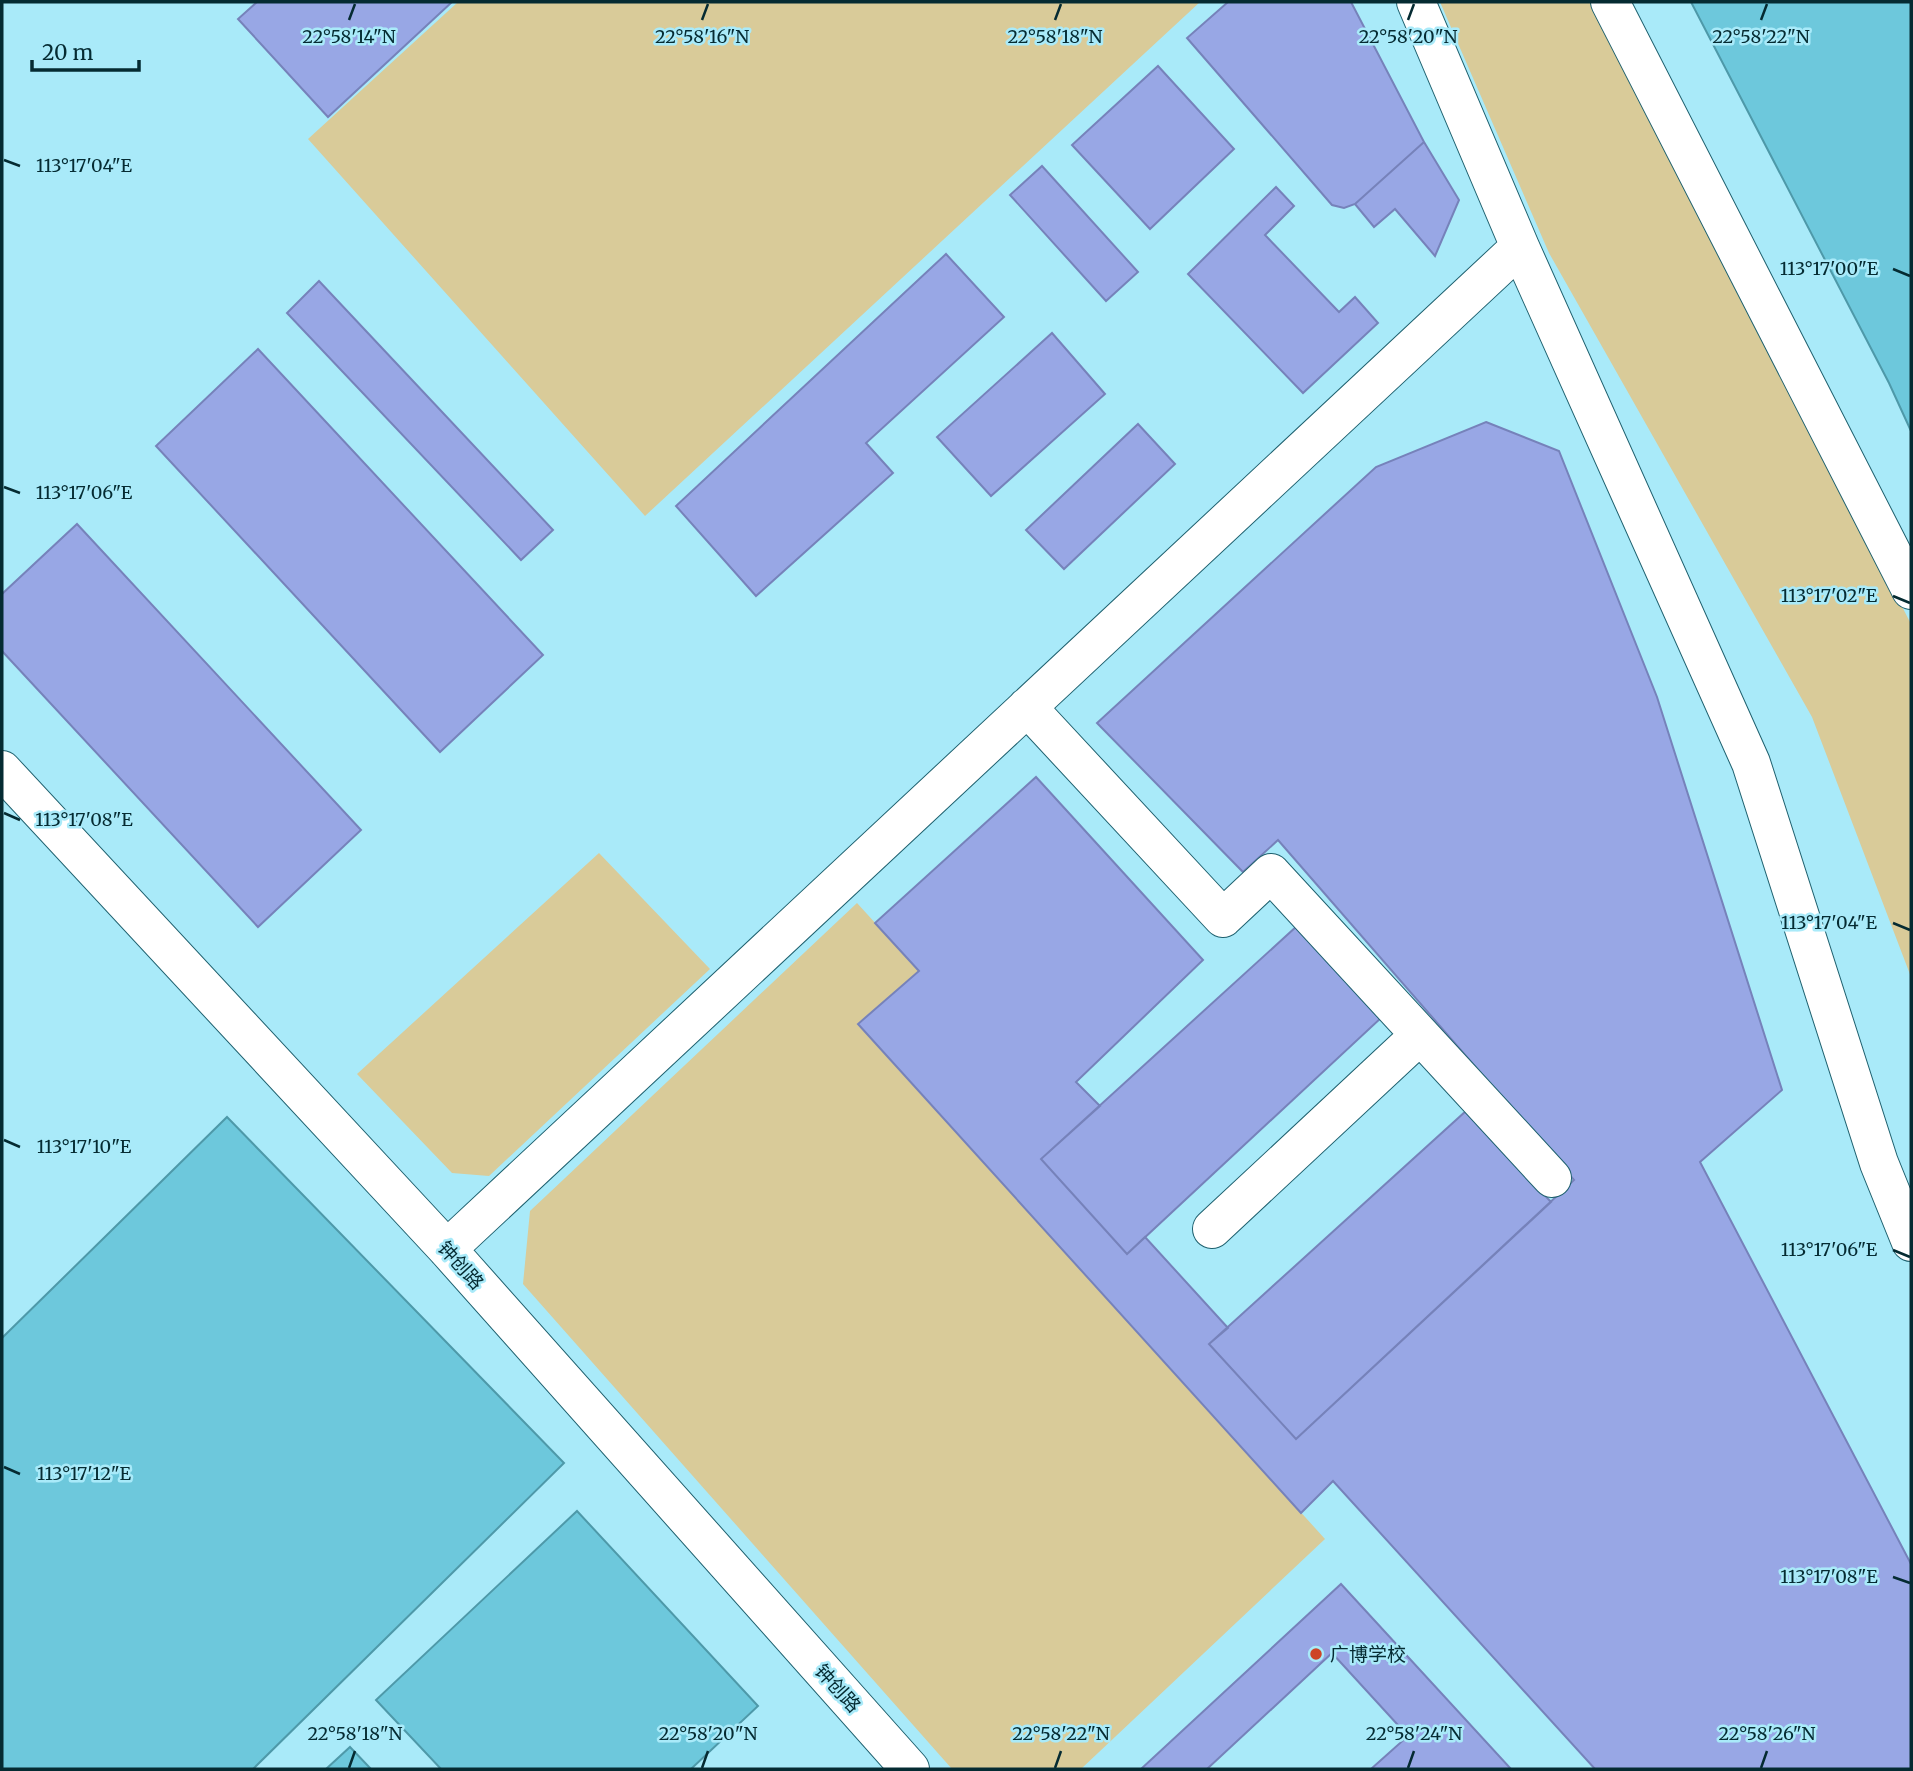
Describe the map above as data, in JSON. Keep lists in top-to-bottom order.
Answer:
{
  "streets": {
    "street": ["钟创路"]
  },
  "places": ["广博学校"],
  "scale_bar": "20 m",
  "coordinates": [
    "22°58'14\"N",
    "22°58'16\"N",
    "22°58'18\"N",
    "22°58'20\"N",
    "22°58'22\"N",
    "113°17'04\"E",
    "113°17'00\"E",
    "113°17'06\"E",
    "113°17'02\"E",
    "113°17'08\"E",
    "113°17'10\"E",
    "113°17'12\"E",
    "22°58'24\"N",
    "22°58'26\"N"
  ]
}
